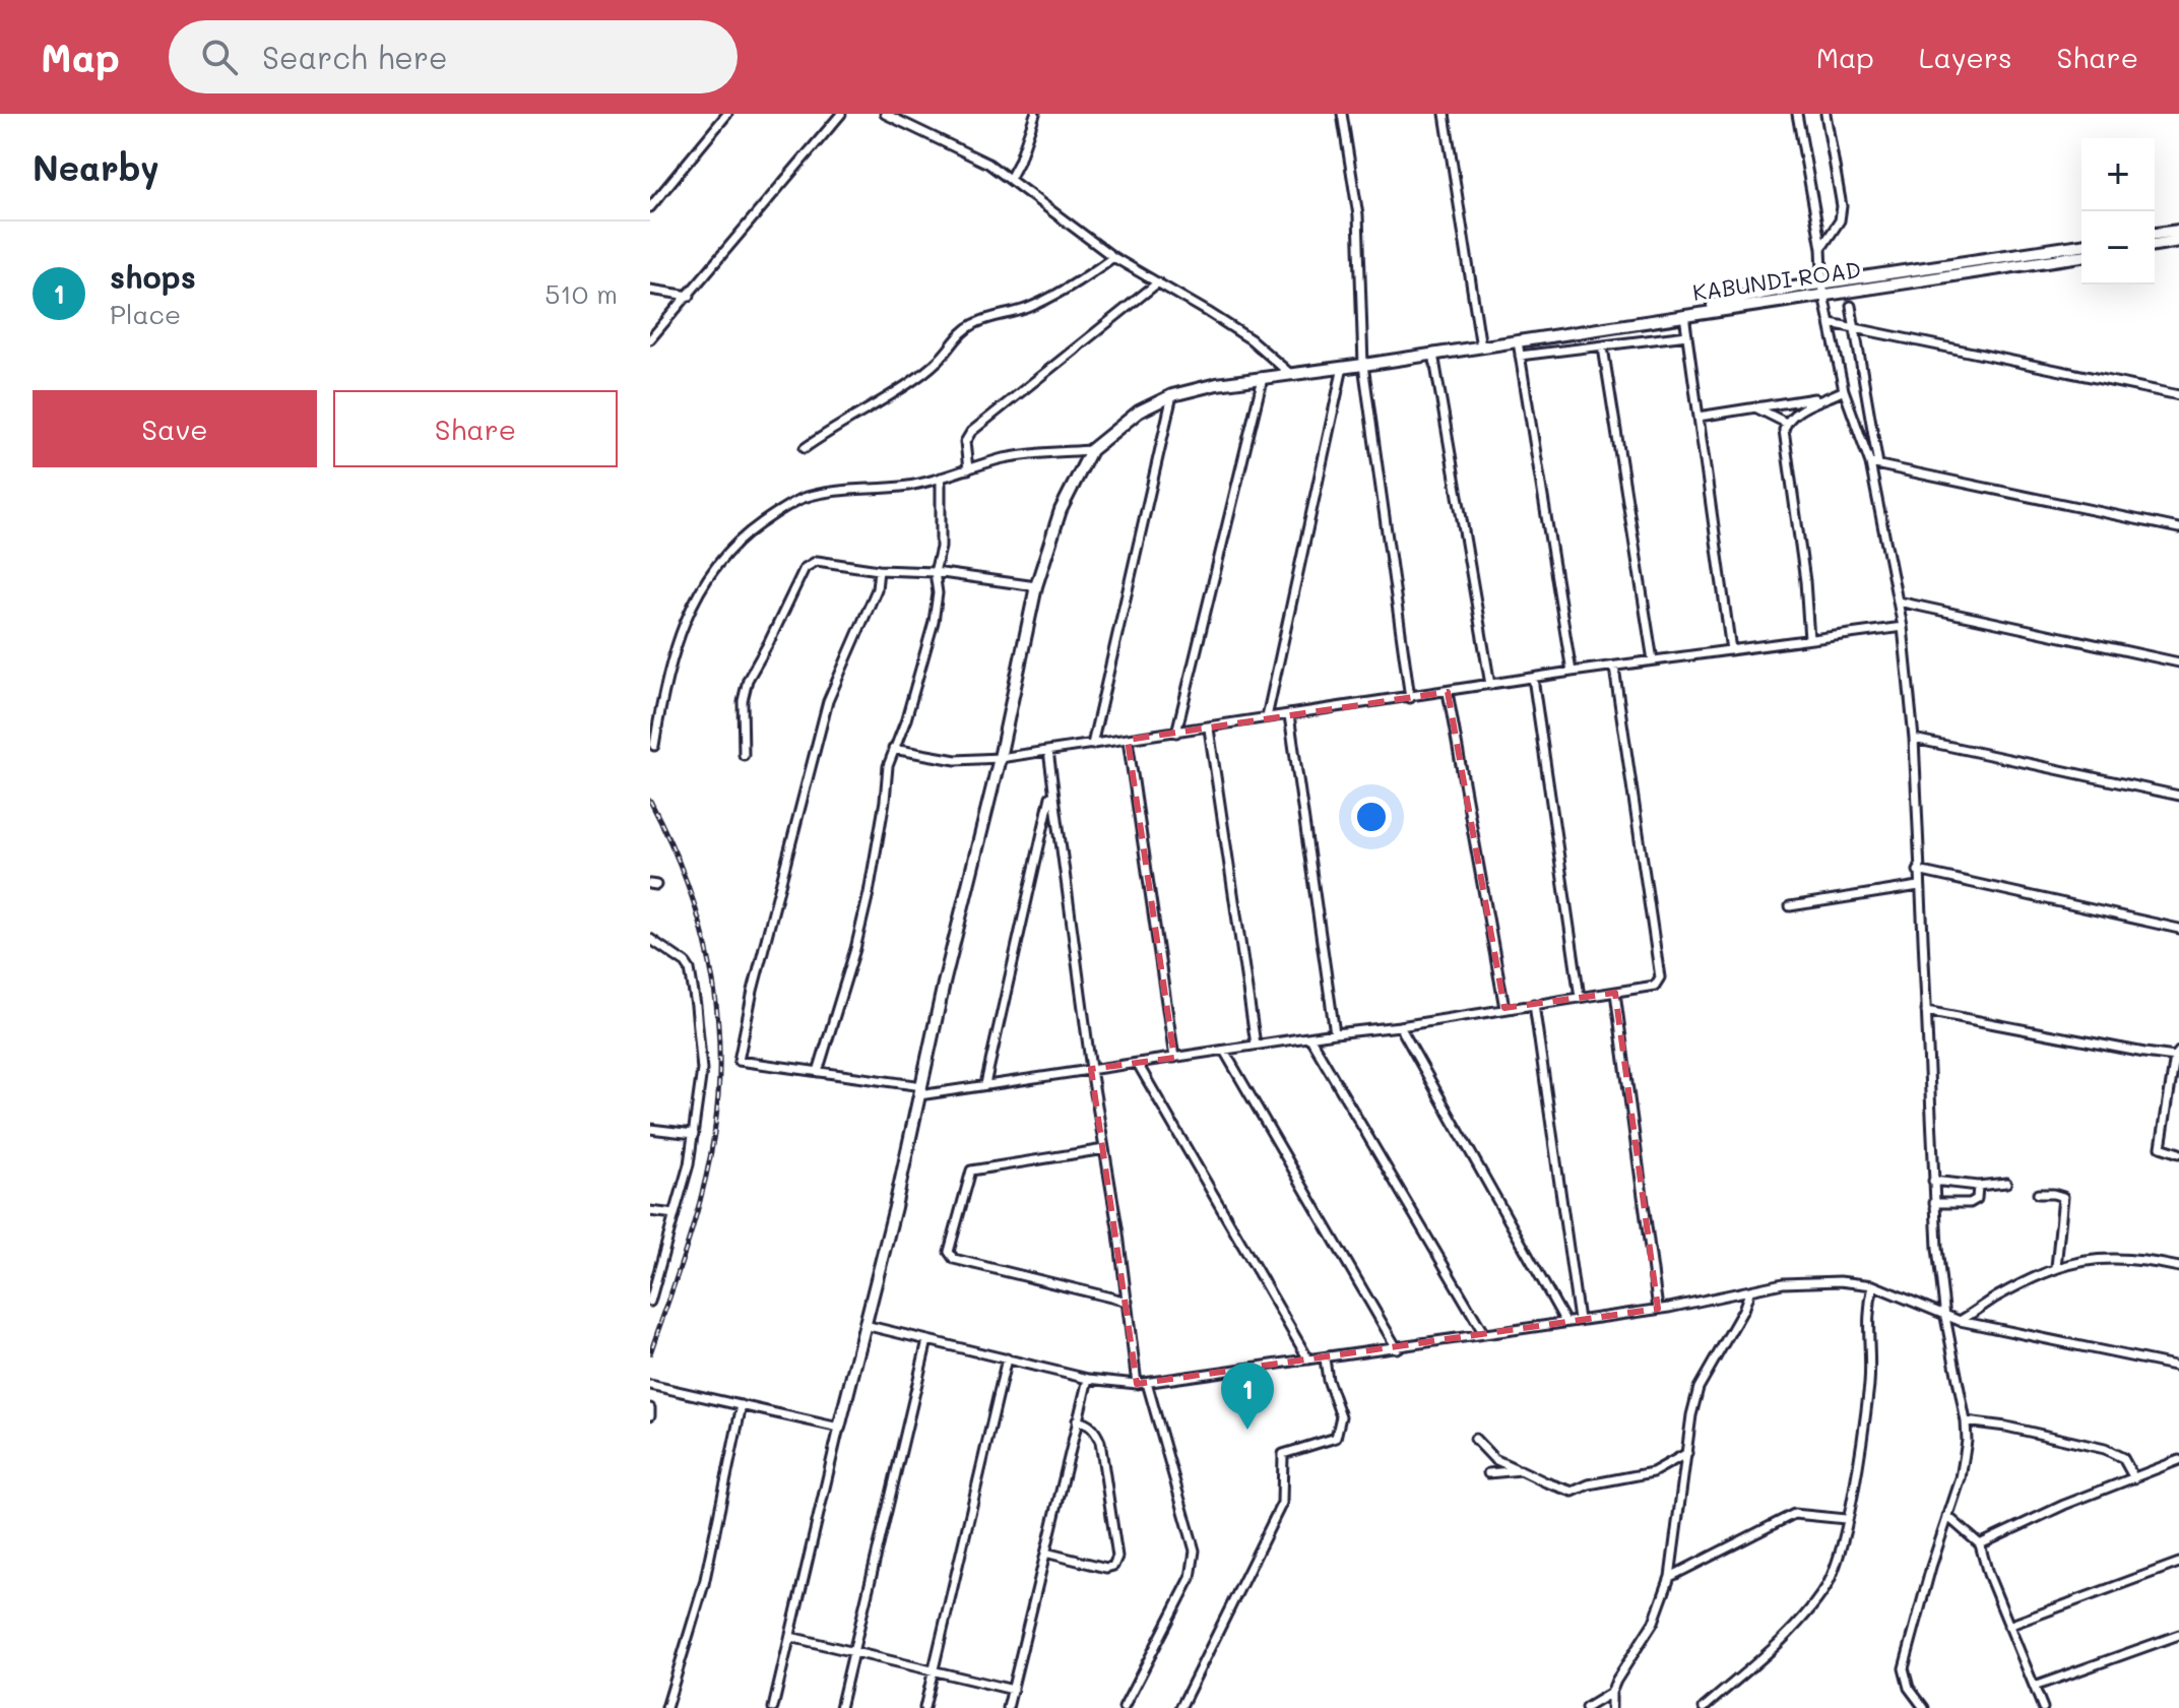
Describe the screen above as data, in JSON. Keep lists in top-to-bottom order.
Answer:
{
  "streets": {
    "street": ["KABUNDI ROAD"]
  },
  "page": {
    "header": "Map",
    "search": "Search here",
    "nav": ["Map", "Layers", "Share"],
    "heading": "Nearby",
    "map_buttons": ["+", "−"],
    "list": [
      {
        "mark": "1",
        "name": "shops",
        "note": "Place",
        "value": "510 m"
      }
    ],
    "buttons": ["Save", "Share"],
    "pins": "1"
  }
}
